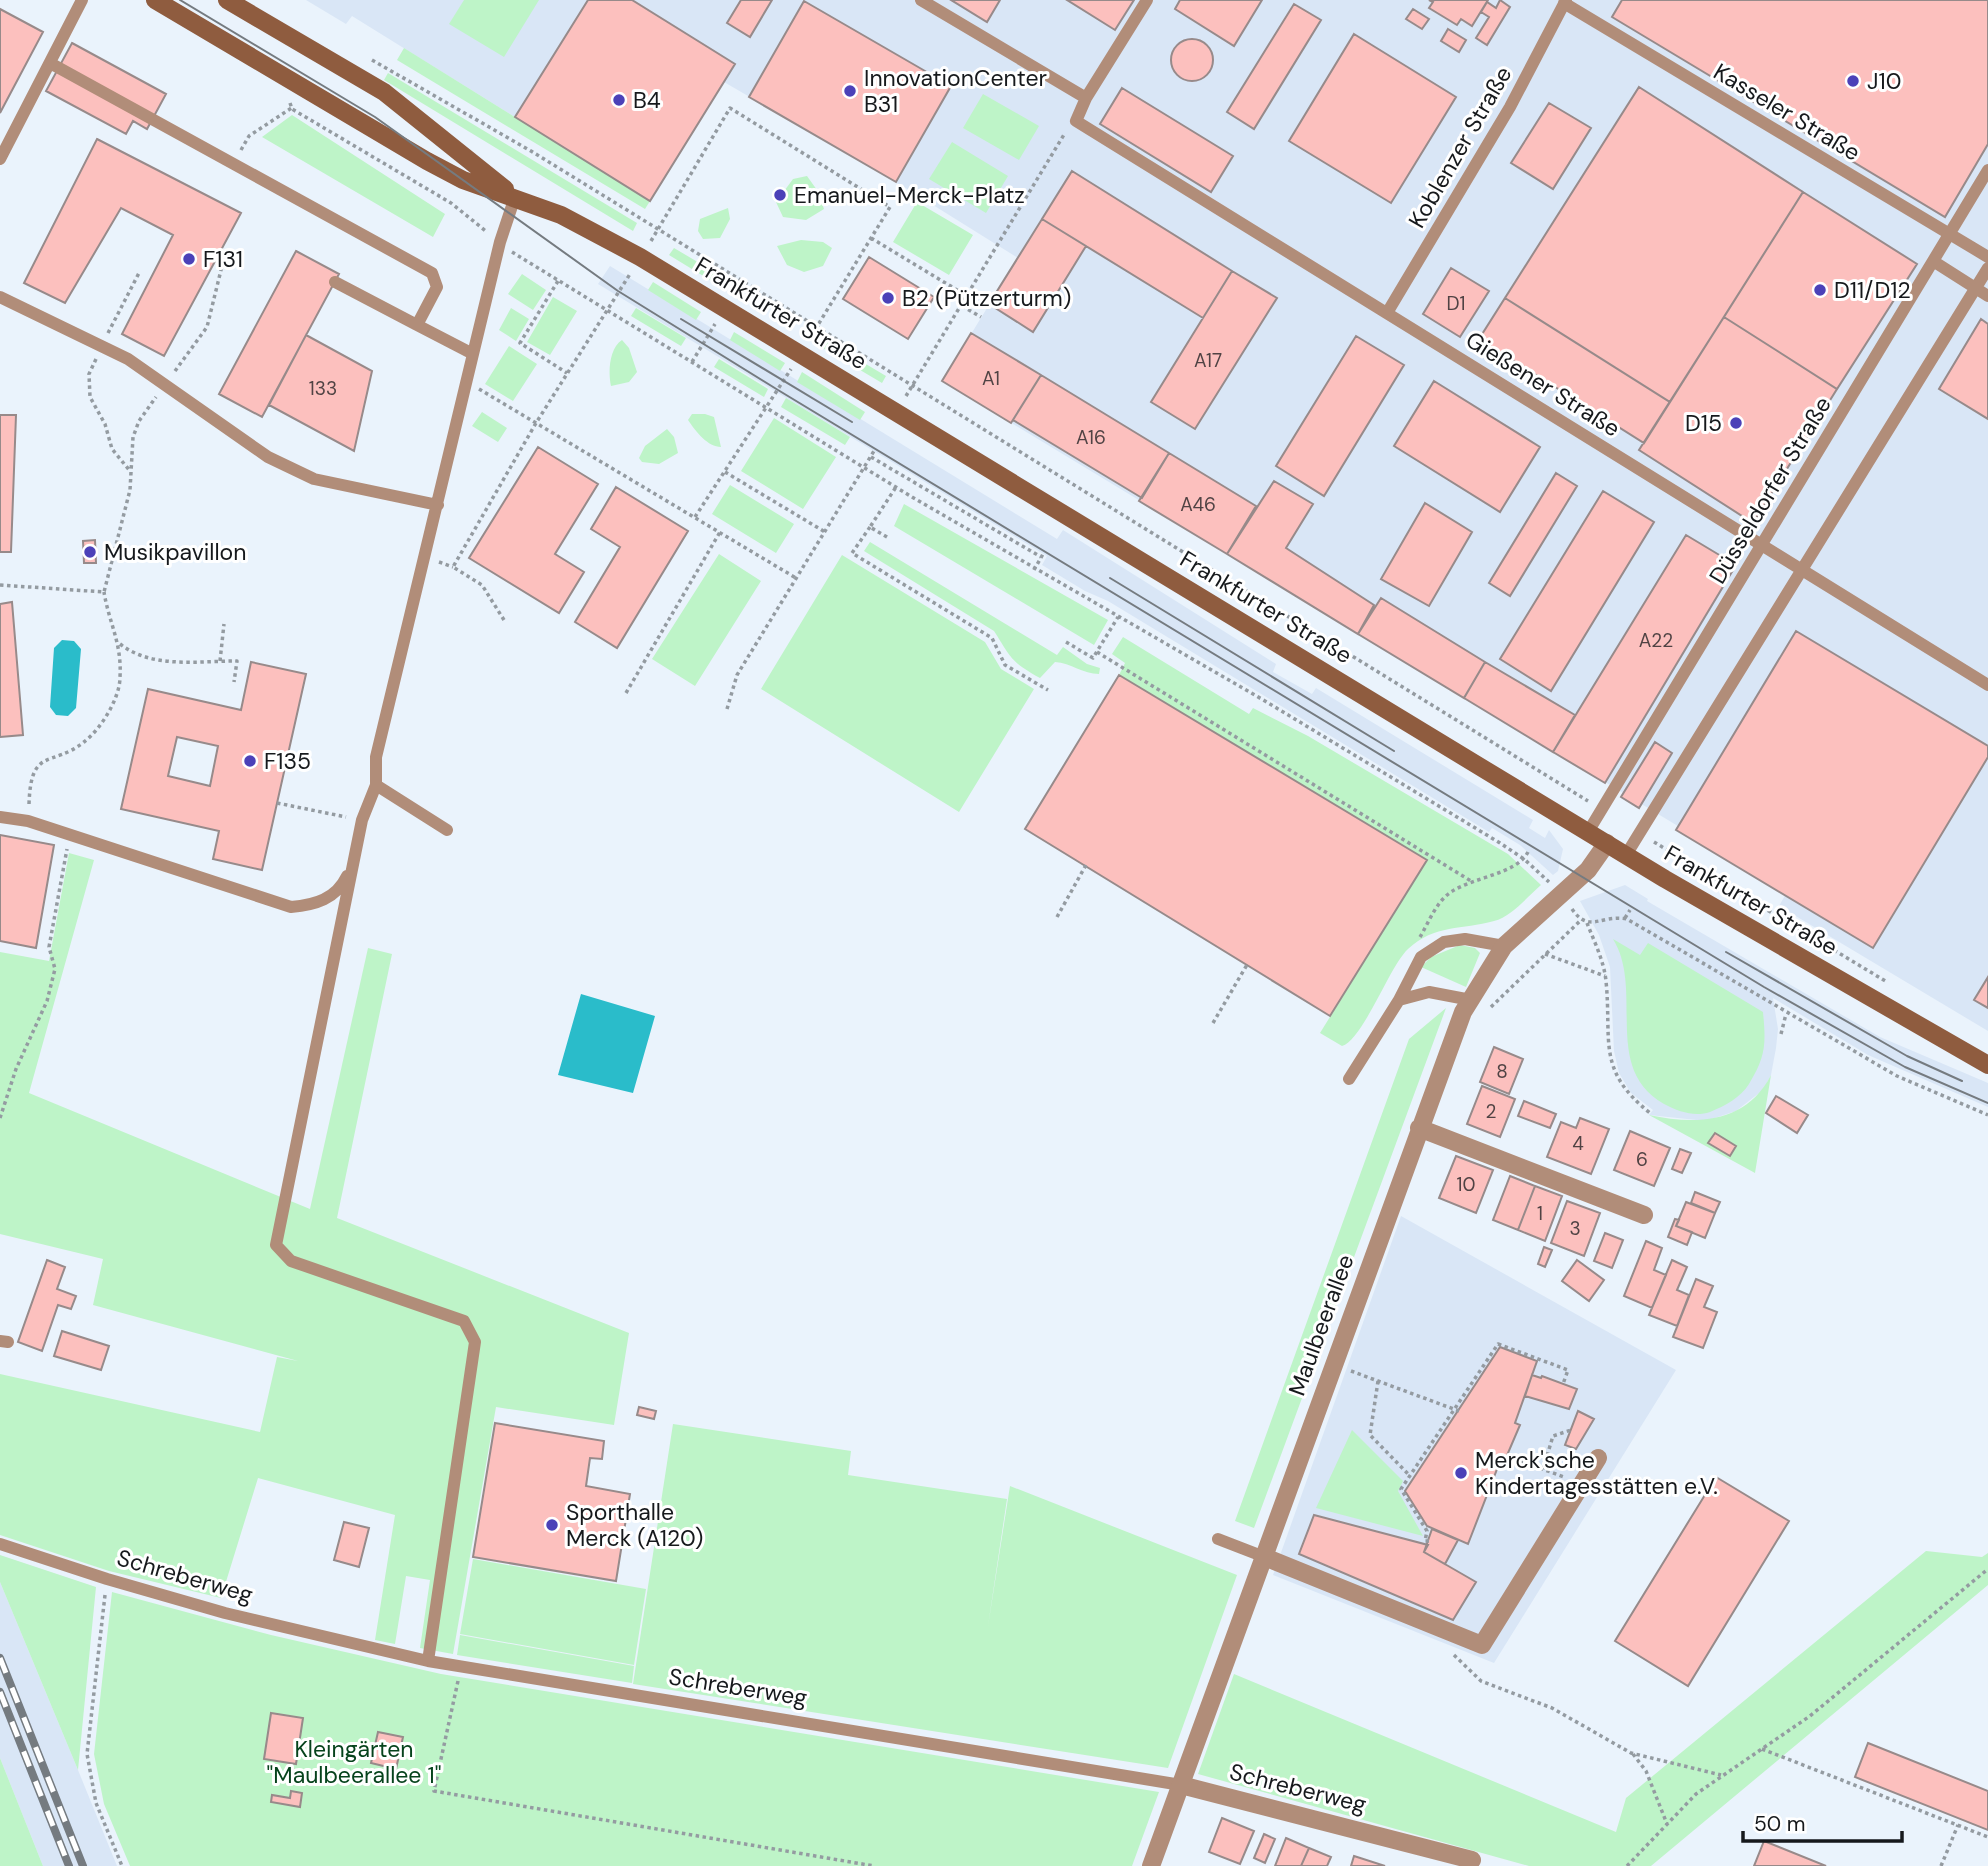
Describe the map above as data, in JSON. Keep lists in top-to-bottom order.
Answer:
{
  "streets": {
    "main road": ["Frankfurter Straße"],
    "street": ["Maulbeerallee", "Schreberweg"],
    "lane": [
      "Kasseler Straße",
      "Koblenzer Straße",
      "Gießener Straße",
      "Düsseldorfer Straße"
    ]
  },
  "crossings": [
    ["Kasseler Straße", "Koblenzer Straße"],
    ["Kasseler Straße", "Düsseldorfer Straße"],
    ["Koblenzer Straße", "Gießener Straße"],
    ["Frankfurter Straße", "Düsseldorfer Straße"],
    ["Frankfurter Straße", "Maulbeerallee"],
    ["Gießener Straße", "Düsseldorfer Straße"],
    ["Maulbeerallee", "Schreberweg"]
  ],
  "parks": ["Kleingärten \"Maulbeerallee 1\""],
  "places": [
    "J10",
    "InnovationCenter B31",
    "B4",
    "Emanuel-Merck-Platz",
    "F131",
    "D11/D12",
    "B2 (Pützerturm)",
    "D15",
    "Musikpavillon",
    "F135",
    "Merck'sche Kindertagesstätten e.V.",
    "Sporthalle Merck (A120)"
  ],
  "house_numbers": [
    "D1",
    "A17",
    "A1",
    "133",
    "A16",
    "A46",
    "A22",
    "8",
    "2",
    "4",
    "6",
    "10",
    "1",
    "3"
  ],
  "scale_bar": "50 m"
}
